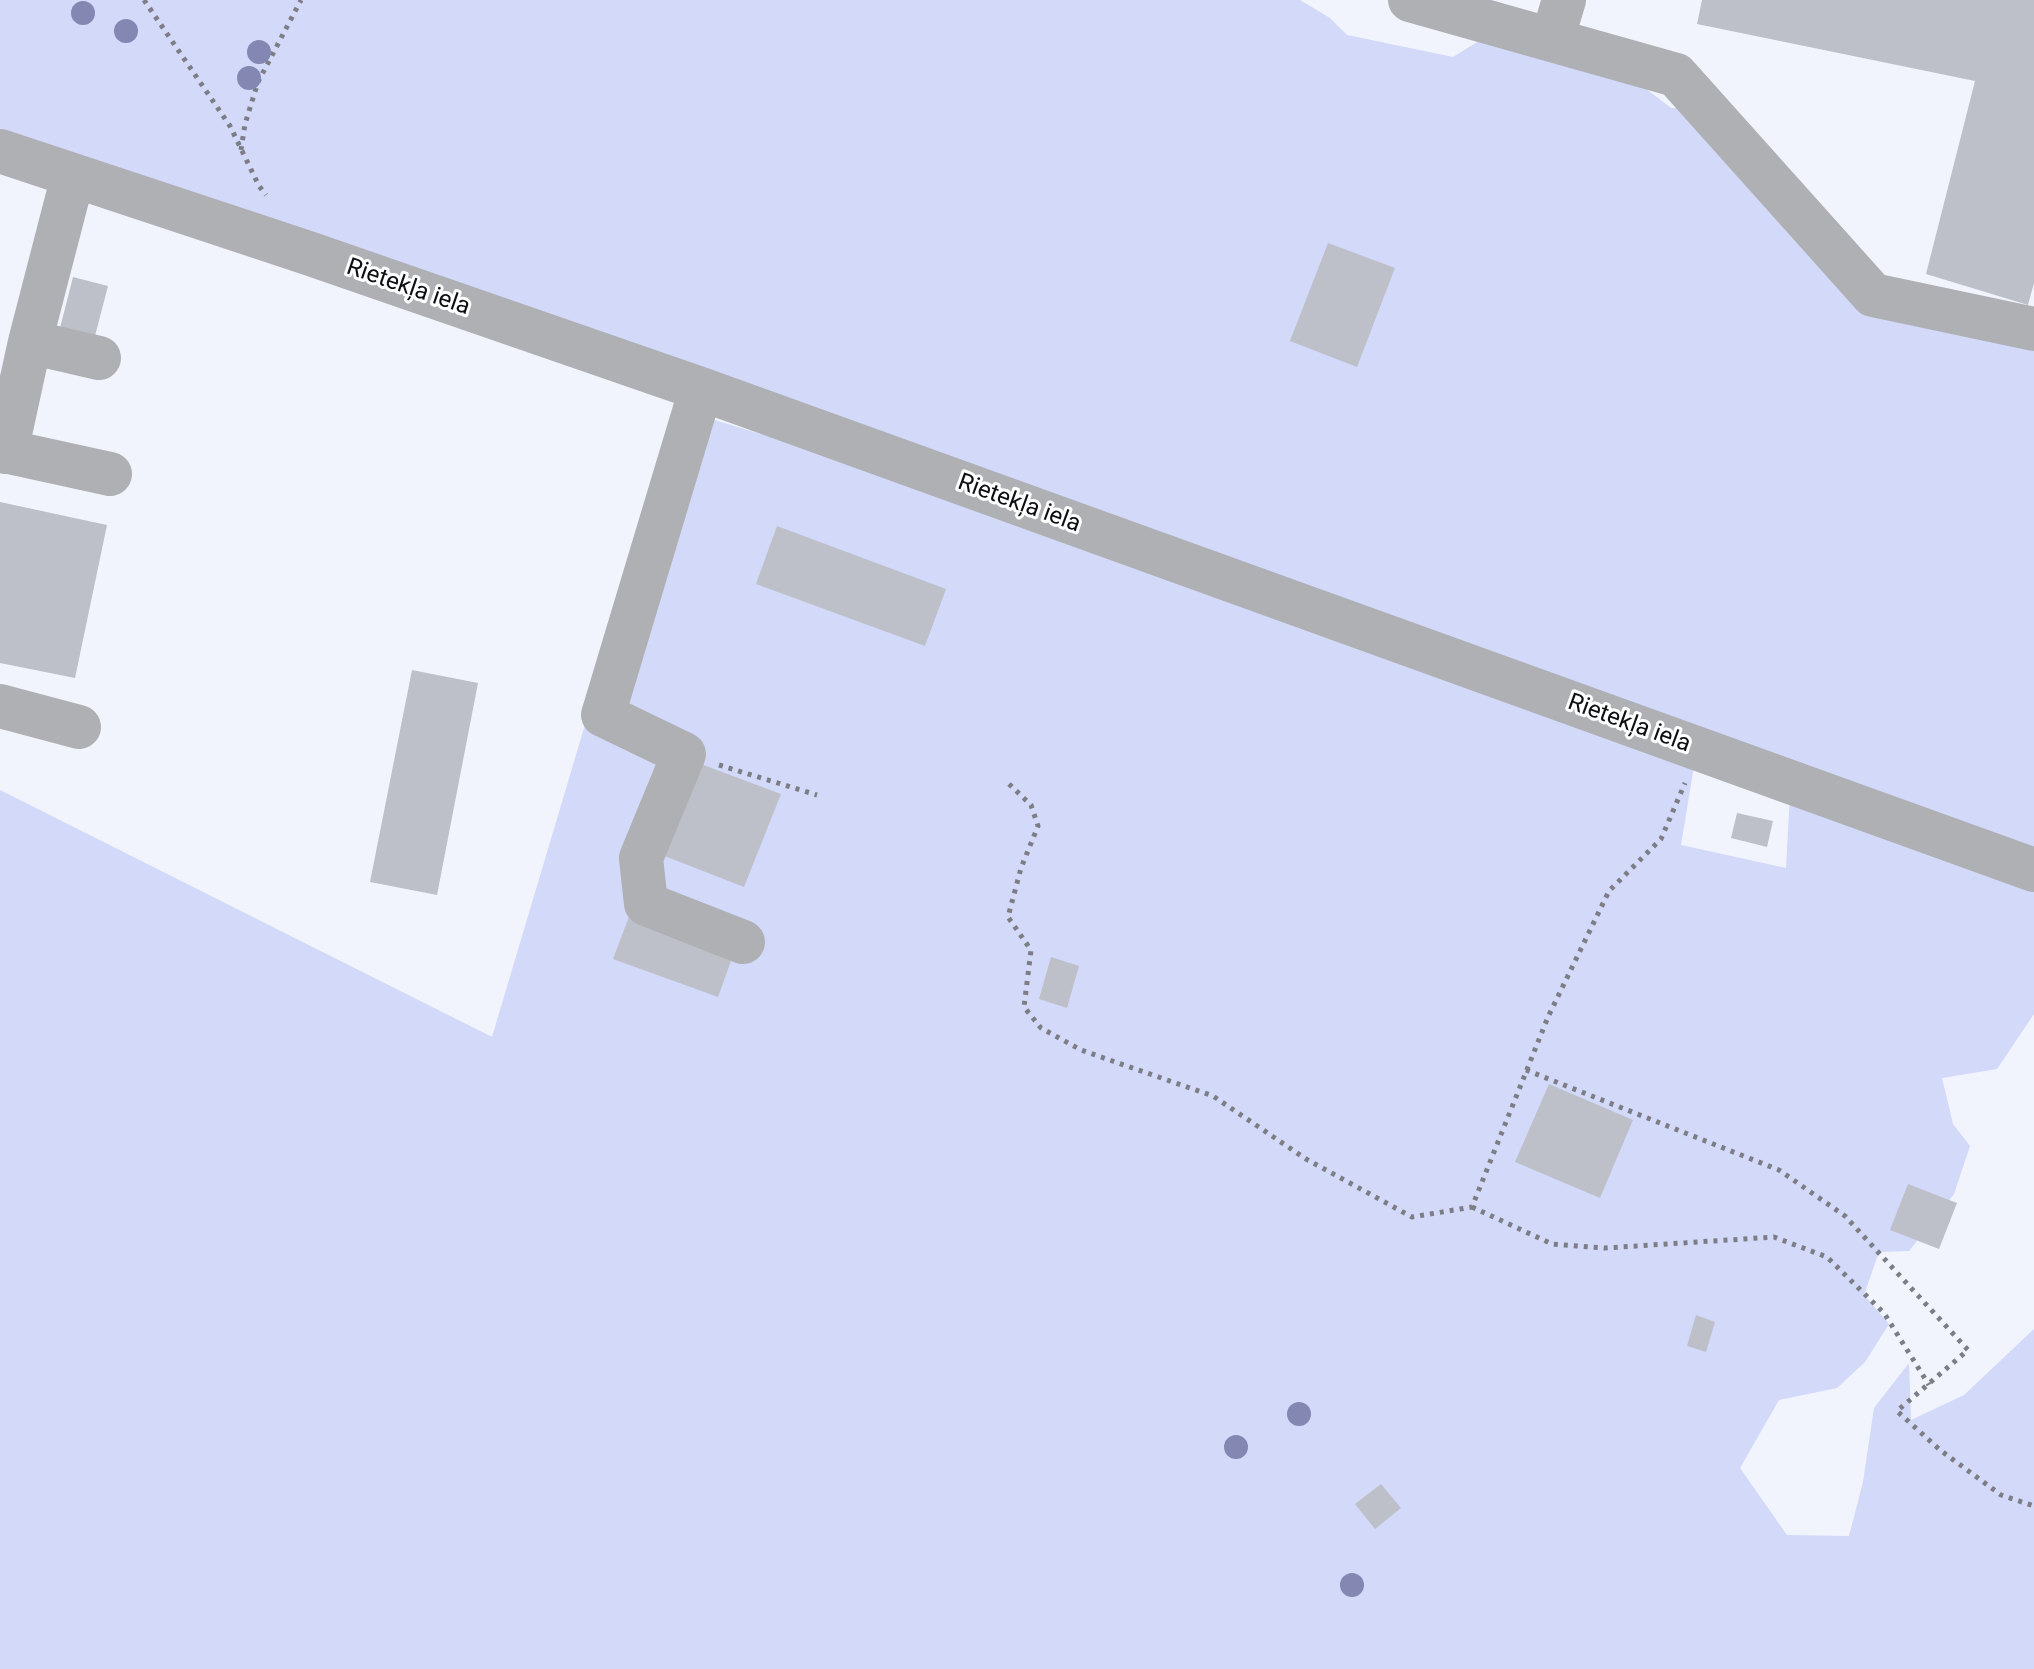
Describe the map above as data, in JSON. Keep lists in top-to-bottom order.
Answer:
{
  "streets": {
    "street": ["Rietekļa iela"]
  }
}
